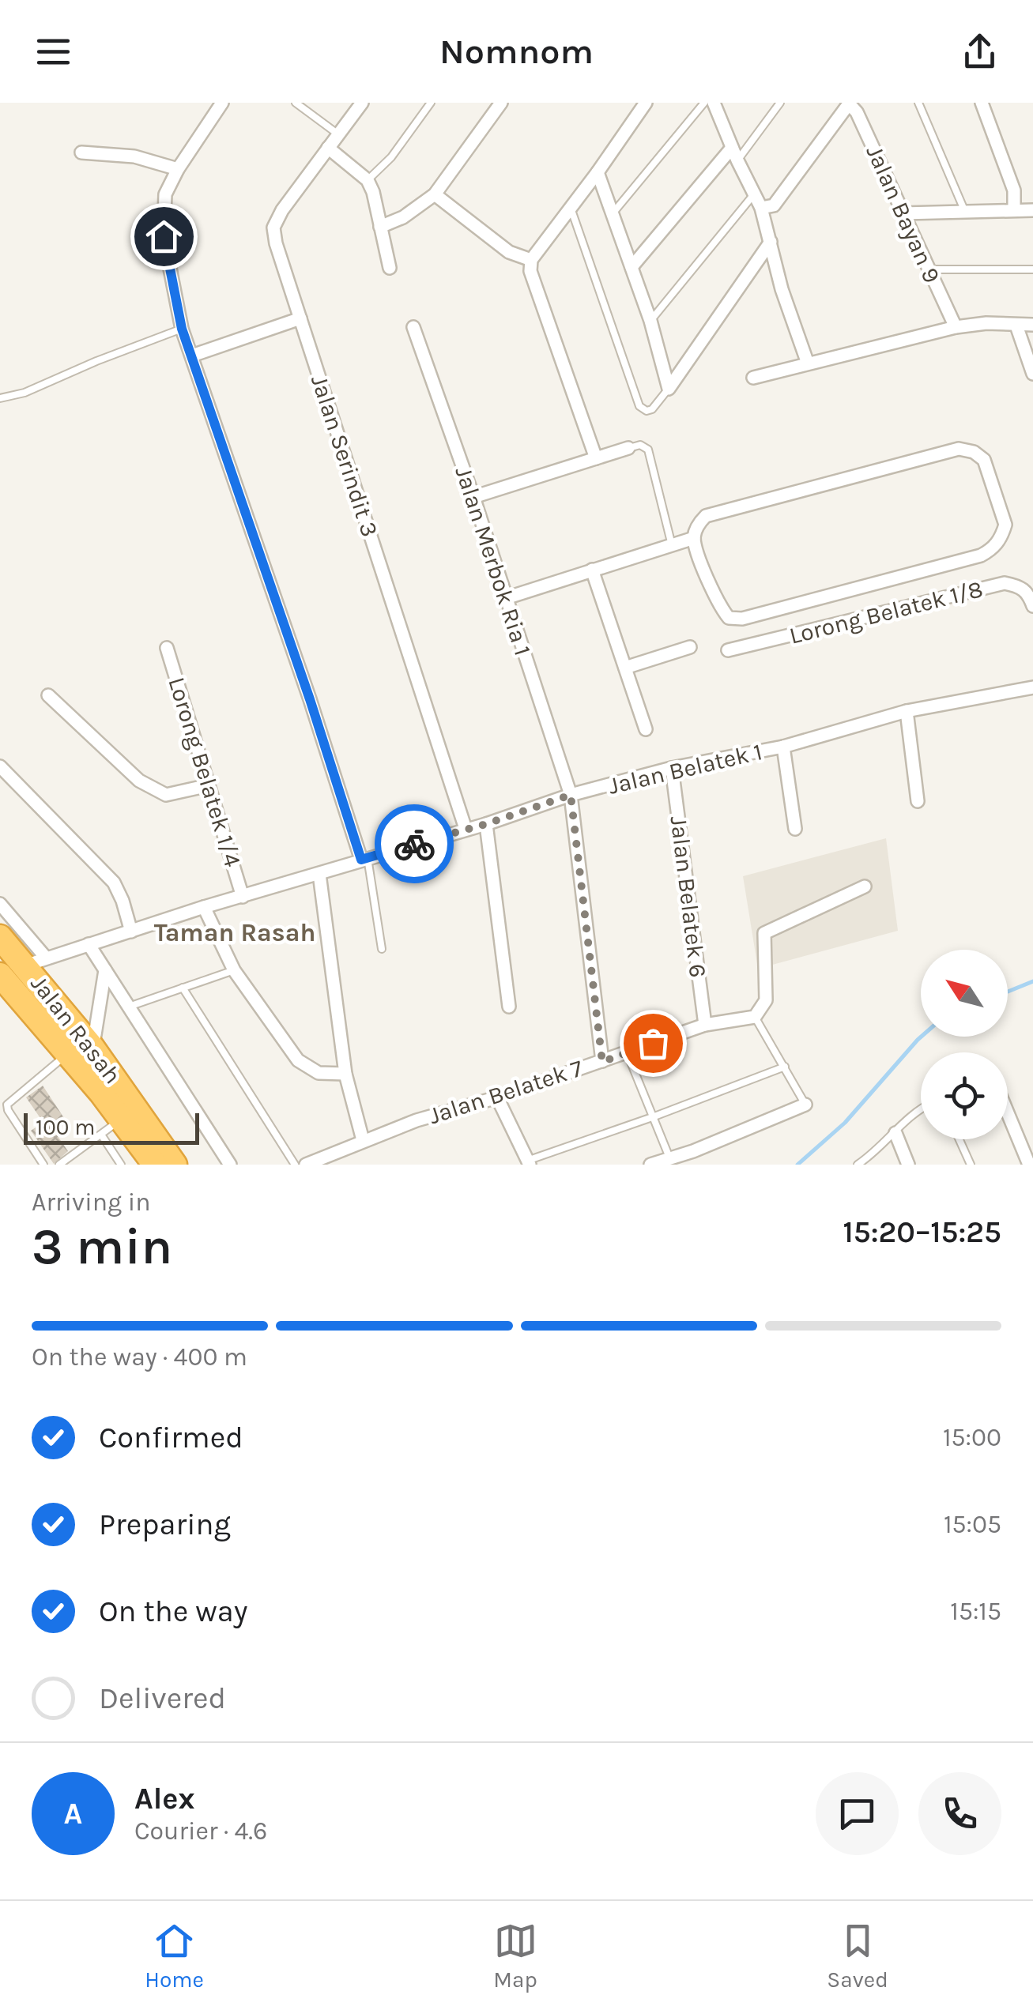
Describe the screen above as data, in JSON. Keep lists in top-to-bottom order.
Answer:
{
  "streets": {
    "highway": ["Jalan Rasah"],
    "street": [
      "Jalan Bayan 9",
      "Jalan Serindit 3",
      "Jalan Merbok Ria 1",
      "Lorong Belatek 1/8",
      "Jalan Belatek 1",
      "Lorong Belatek 1/4",
      "Jalan Belatek 6",
      "Jalan Belatek 7"
    ]
  },
  "crossings": [
    ["Jalan Serindit 3", "Jalan Belatek 1"],
    ["Jalan Merbok Ria 1", "Jalan Belatek 1"],
    ["Jalan Merbok Ria 1", "Jalan Belatek 7"],
    ["Jalan Belatek 1", "Lorong Belatek 1/4"],
    ["Jalan Belatek 1", "Jalan Belatek 6"],
    ["Jalan Belatek 1", "Jalan Rasah"],
    ["Jalan Belatek 6", "Jalan Belatek 7"]
  ],
  "districts": ["Taman Rasah"],
  "scale_bar": "100 m",
  "north": "top left",
  "page": {
    "header": "Nomnom",
    "scale": "100 m",
    "heading": ["3 min", "Arriving in", "15:20–15:25"],
    "panel": ["Alex", "Courier · 4.6"],
    "bar": "On the way · 400 m",
    "list": [
      ["Confirmed", "15:00"],
      ["Preparing", "15:05"],
      ["On the way", "15:15"],
      "Delivered"
    ],
    "round": "A",
    "tabs": ["Home", "Map", "Saved"]
  }
}
